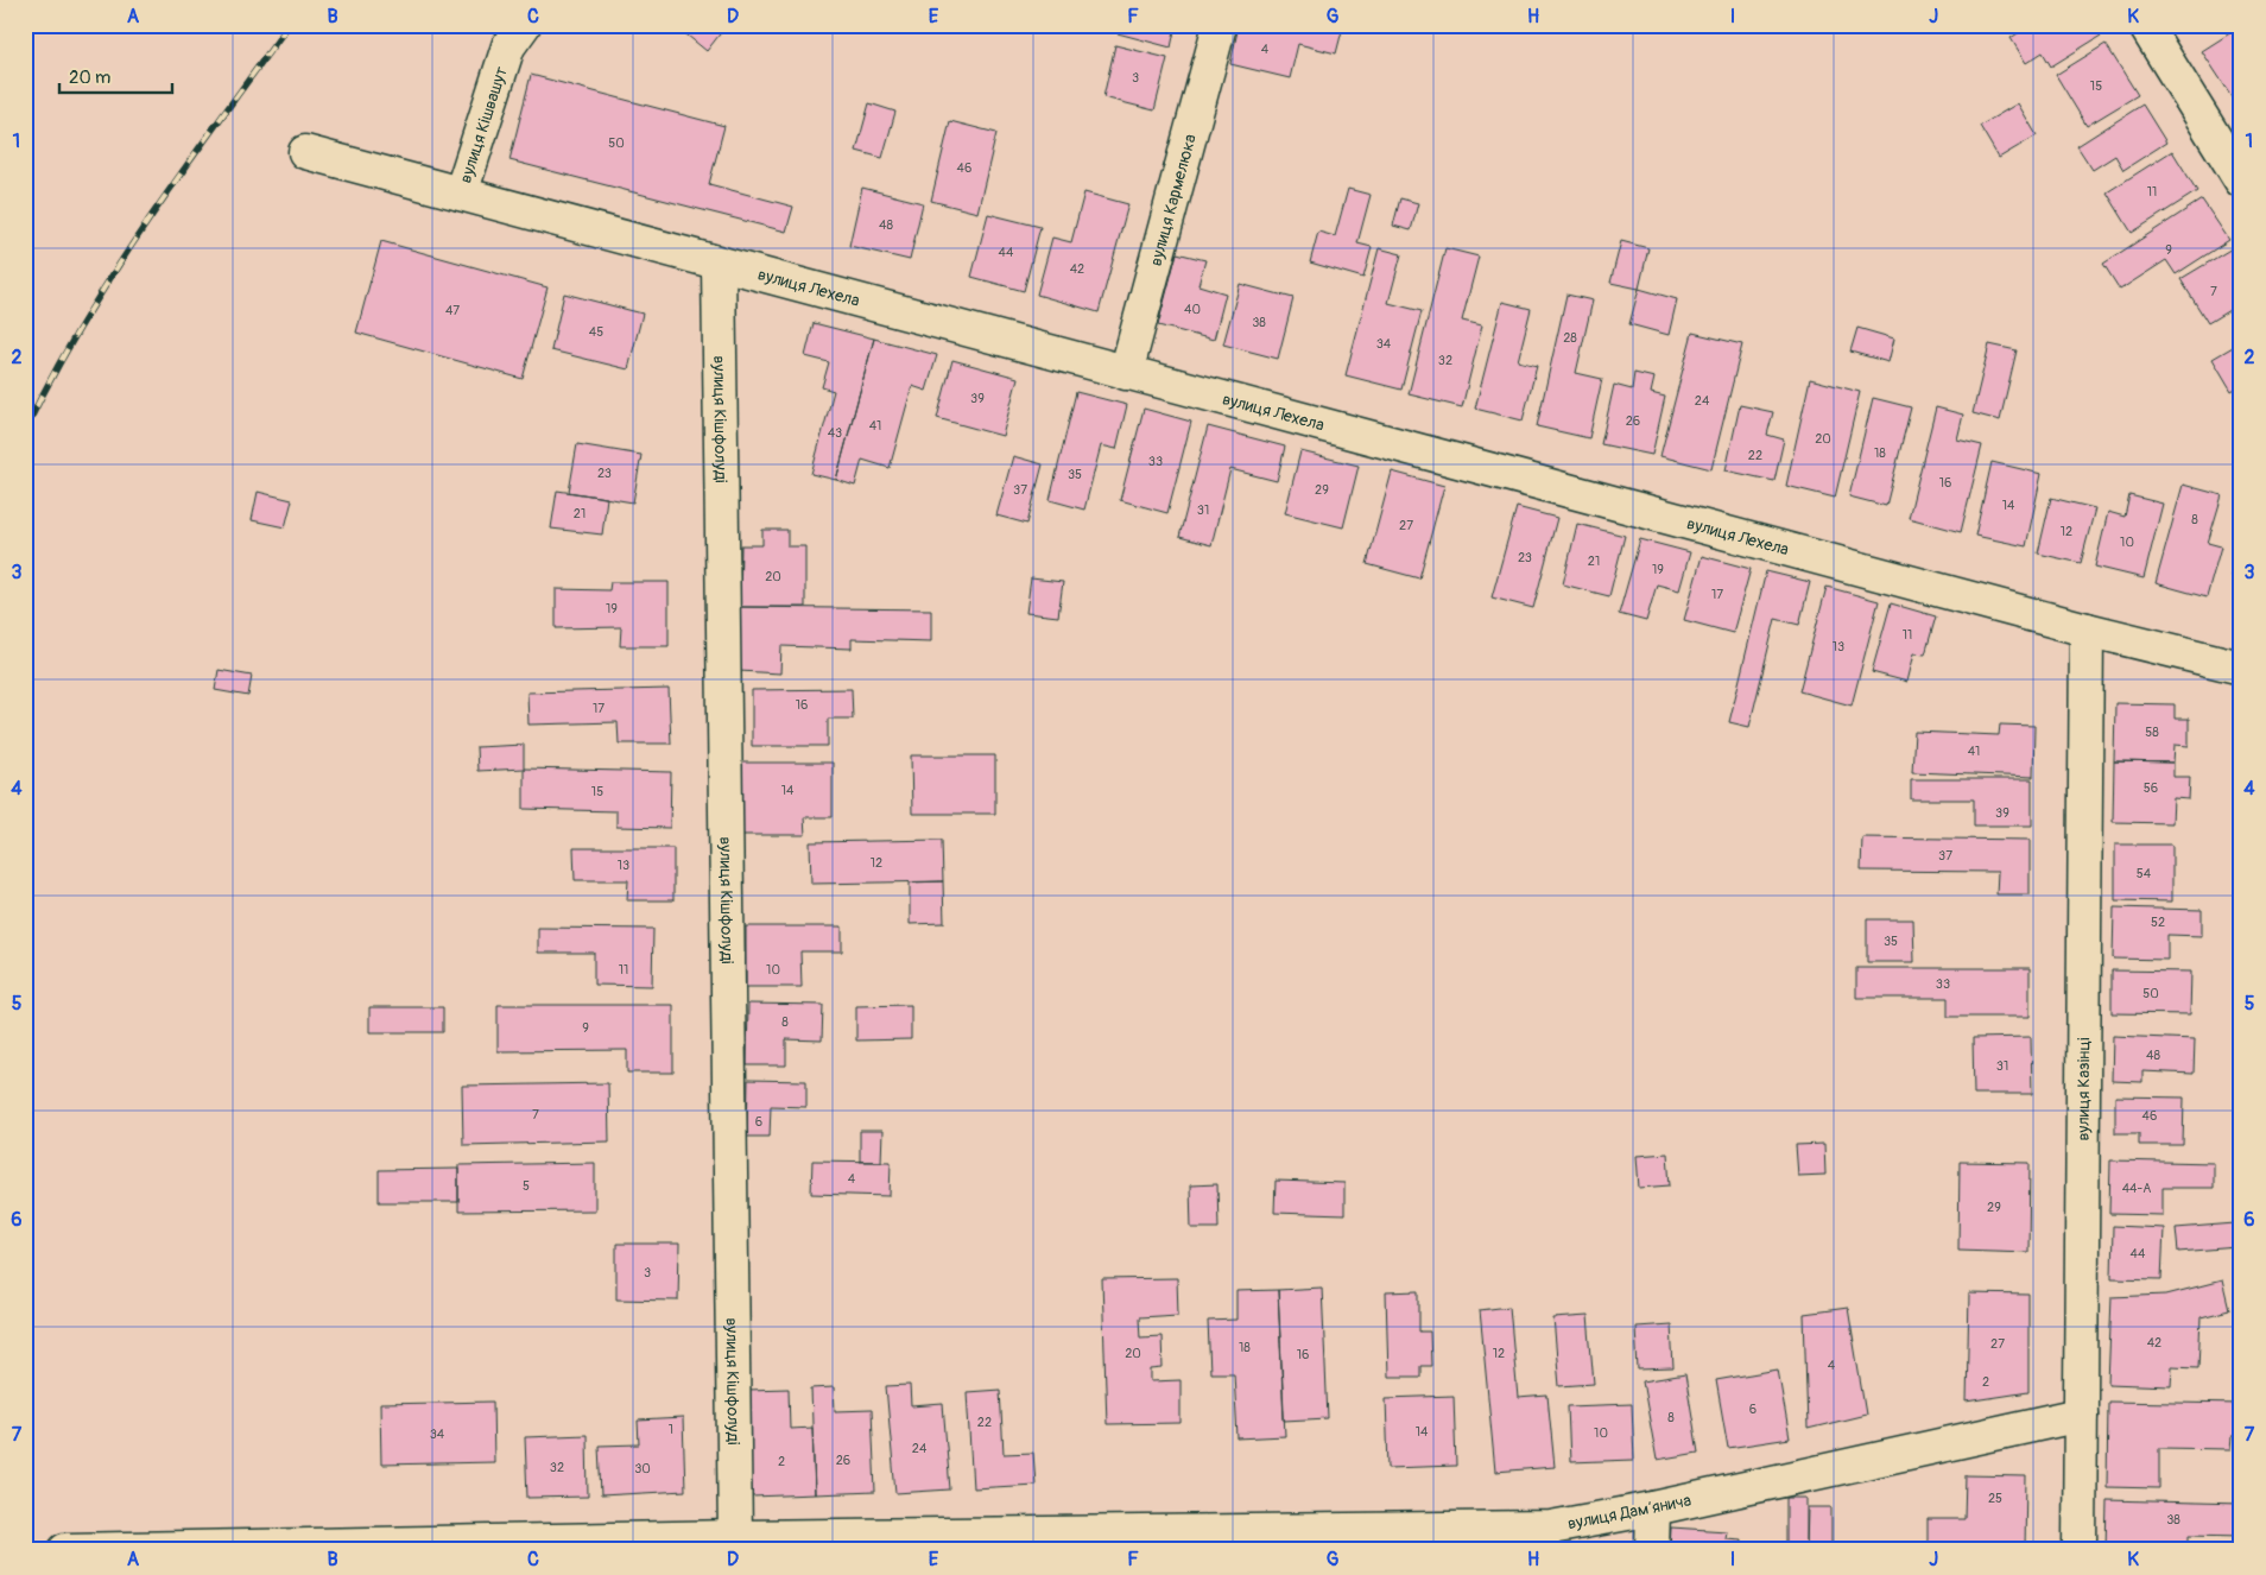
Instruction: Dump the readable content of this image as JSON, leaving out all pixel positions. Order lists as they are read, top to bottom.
{
  "streets": {
    "street": [
      "вулиця Кішвашут",
      "вулиця Кармелюка",
      "вулиця Лехела",
      "вулиця Кішфолуді",
      "вулиця Казінці",
      "вулиця Дамʼянича"
    ]
  },
  "crossings": [
    ["вулиця Кішвашут", "вулиця Лехела"],
    ["вулиця Кармелюка", "вулиця Лехела"],
    ["вулиця Лехела", "вулиця Кішфолуді"],
    ["вулиця Лехела", "вулиця Казінці"],
    ["вулиця Кішфолуді", "вулиця Дамʼянича"],
    ["вулиця Казінці", "вулиця Дамʼянича"]
  ],
  "house_numbers": [
    "4",
    "3",
    "15",
    "50",
    "46",
    "11",
    "48",
    "9",
    "44",
    "42",
    "7",
    "40",
    "47",
    "38",
    "45",
    "28",
    "34",
    "32",
    "39",
    "24",
    "26",
    "41",
    "43",
    "20",
    "18",
    "22",
    "33",
    "23",
    "35",
    "16",
    "37",
    "29",
    "14",
    "31",
    "21",
    "8",
    "27",
    "12",
    "10",
    "23",
    "21",
    "19",
    "20",
    "17",
    "19",
    "11",
    "13",
    "16",
    "17",
    "58",
    "41",
    "56",
    "14",
    "15",
    "39",
    "37",
    "12",
    "13",
    "54",
    "52",
    "35",
    "11",
    "10",
    "33",
    "50",
    "8",
    "9",
    "48",
    "31",
    "7",
    "46",
    "6",
    "4",
    "5",
    "44-А",
    "29",
    "44",
    "3",
    "42",
    "27",
    "18",
    "20",
    "12",
    "16",
    "4",
    "2",
    "6",
    "8",
    "22",
    "1",
    "14",
    "10",
    "34",
    "24",
    "26",
    "2",
    "32",
    "30",
    "25",
    "38"
  ],
  "scale_bar": "20 m",
  "grid": {
    "columns": [
      "A",
      "B",
      "C",
      "D",
      "E",
      "F",
      "G",
      "H",
      "I",
      "J",
      "K"
    ],
    "rows": [
      "1",
      "2",
      "3",
      "4",
      "5",
      "6",
      "7"
    ]
  }
}
